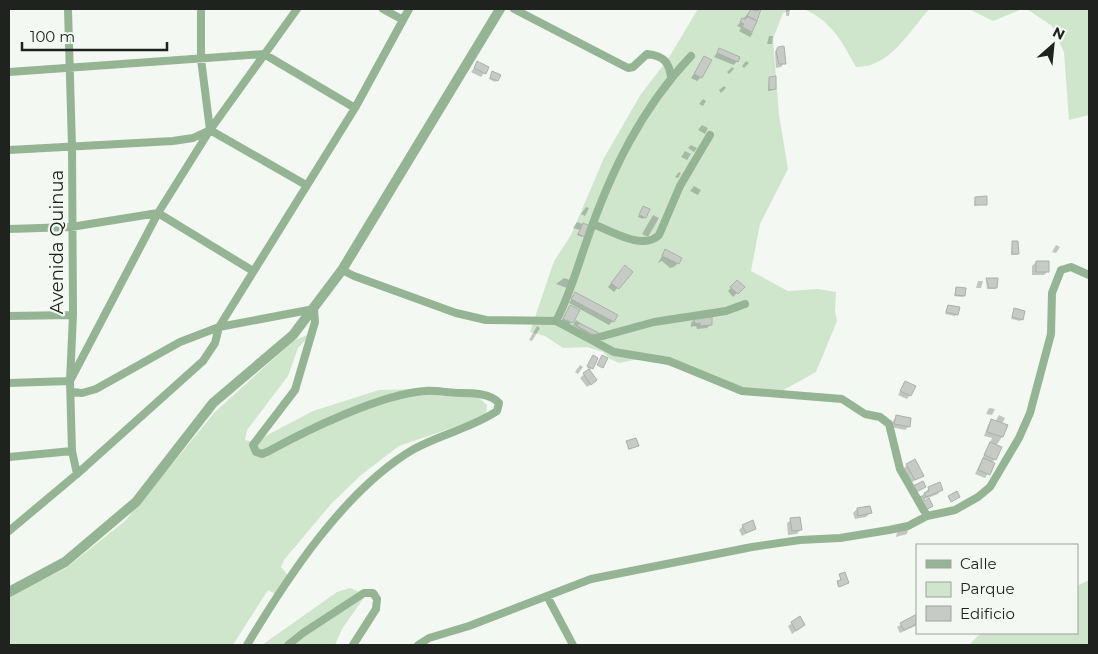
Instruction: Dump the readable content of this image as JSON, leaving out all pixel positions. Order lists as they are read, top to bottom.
{
  "streets": {
    "street": ["Avenida Quinua"]
  },
  "legend": ["Calle", "Parque", "Edificio"],
  "scale_bar": "100 m",
  "north": "top right"
}
